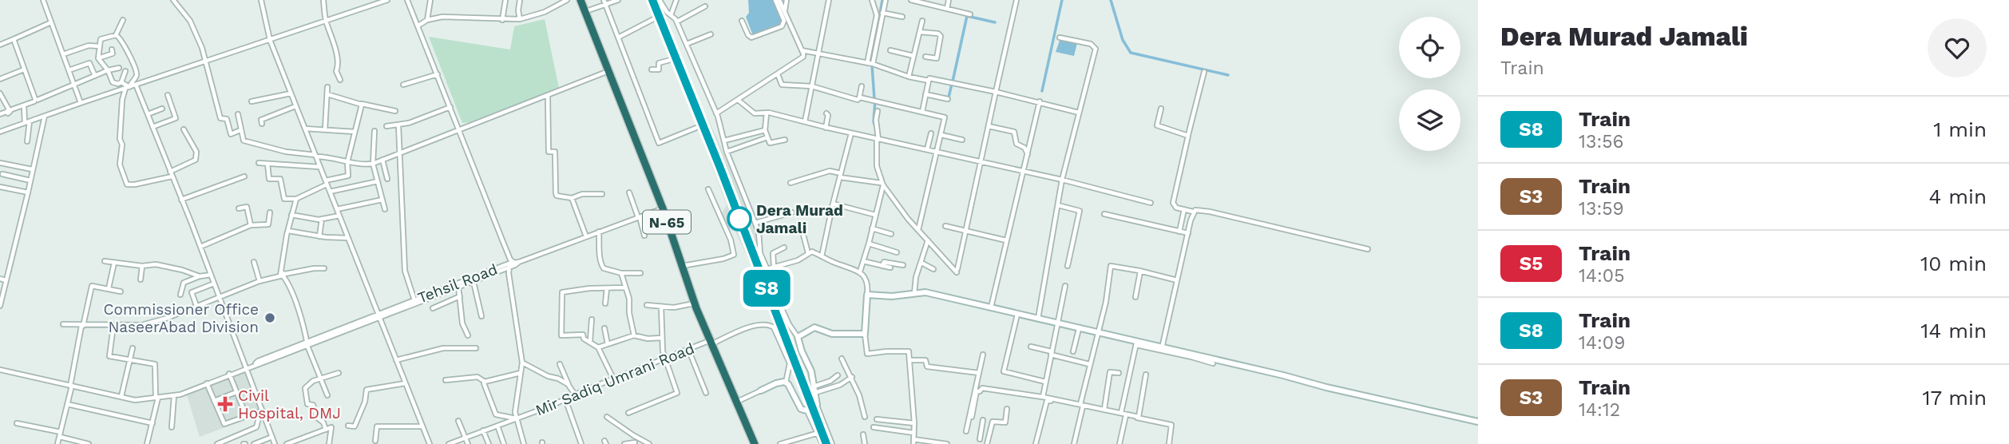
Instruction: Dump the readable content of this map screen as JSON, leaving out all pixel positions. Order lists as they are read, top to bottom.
{
  "streets": {
    "highway": ["N-65"],
    "street": ["Tehsil Road", "Mir Sadiq Umrani Road"]
  },
  "crossings": [
    ["N-65", "Mir Sadiq Umrani Road"]
  ],
  "places": {
    "other": ["Dera Murad Jamali", "Commissioner Office NaseerAbad Division"],
    "health": ["Civil Hospital, DMJ"]
  },
  "page": {
    "on_map": "S8",
    "heading": ["Dera Murad Jamali", "Train"],
    "list": [
      {
        "mark": "S8",
        "name": "Train",
        "note": "13:56",
        "value": "1 min"
      },
      {
        "mark": "S3",
        "name": "Train",
        "note": "13:59",
        "value": "4 min"
      },
      {
        "mark": "S5",
        "name": "Train",
        "note": "14:05",
        "value": "10 min"
      },
      {
        "mark": "S8",
        "name": "Train",
        "note": "14:09",
        "value": "14 min"
      },
      {
        "mark": "S3",
        "name": "Train",
        "note": "14:12",
        "value": "17 min"
      }
    ]
  }
}
